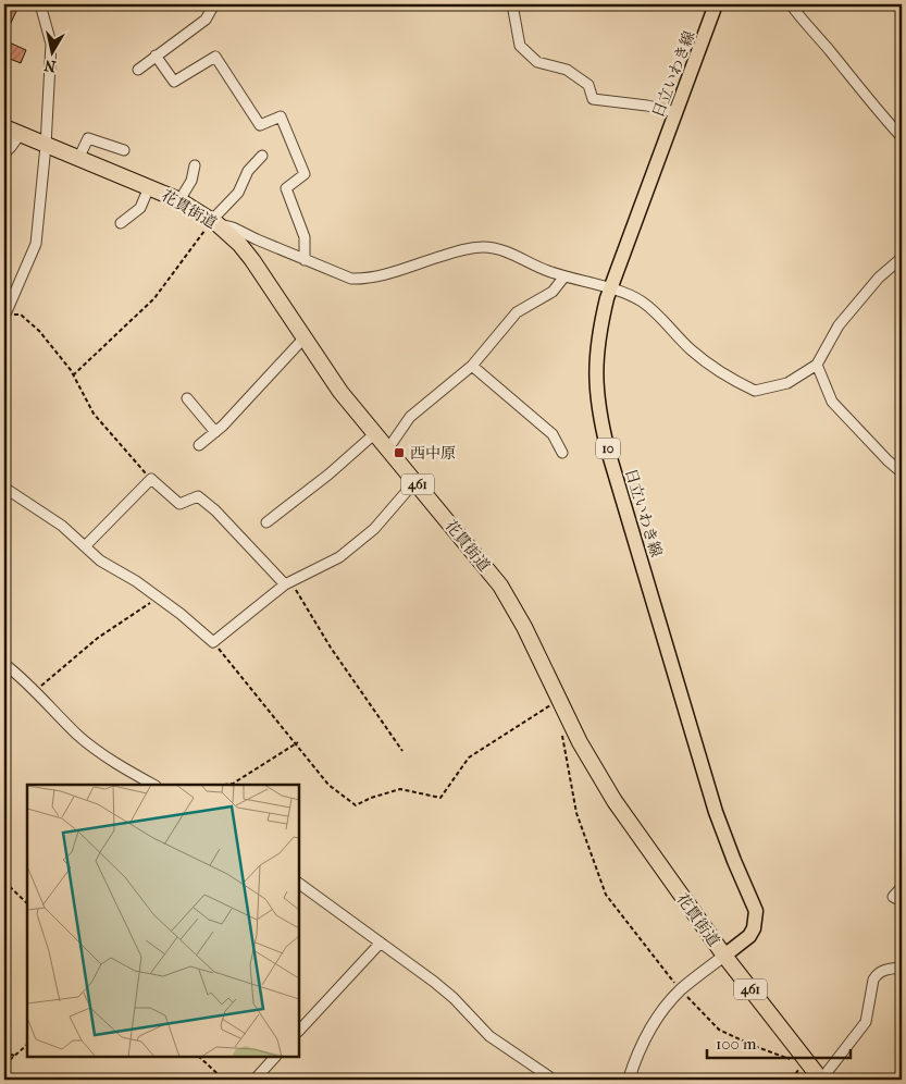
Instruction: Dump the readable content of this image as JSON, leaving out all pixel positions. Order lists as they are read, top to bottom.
{
  "streets": {
    "highway": ["花貫街道", "461"],
    "main road": ["日立いわき線", "10"]
  },
  "crossings": [
    ["日立いわき線", "花貫街道"]
  ],
  "places": {
    "transit": ["西中原"]
  },
  "scale_bar": "100 m",
  "north": "bottom"
}
